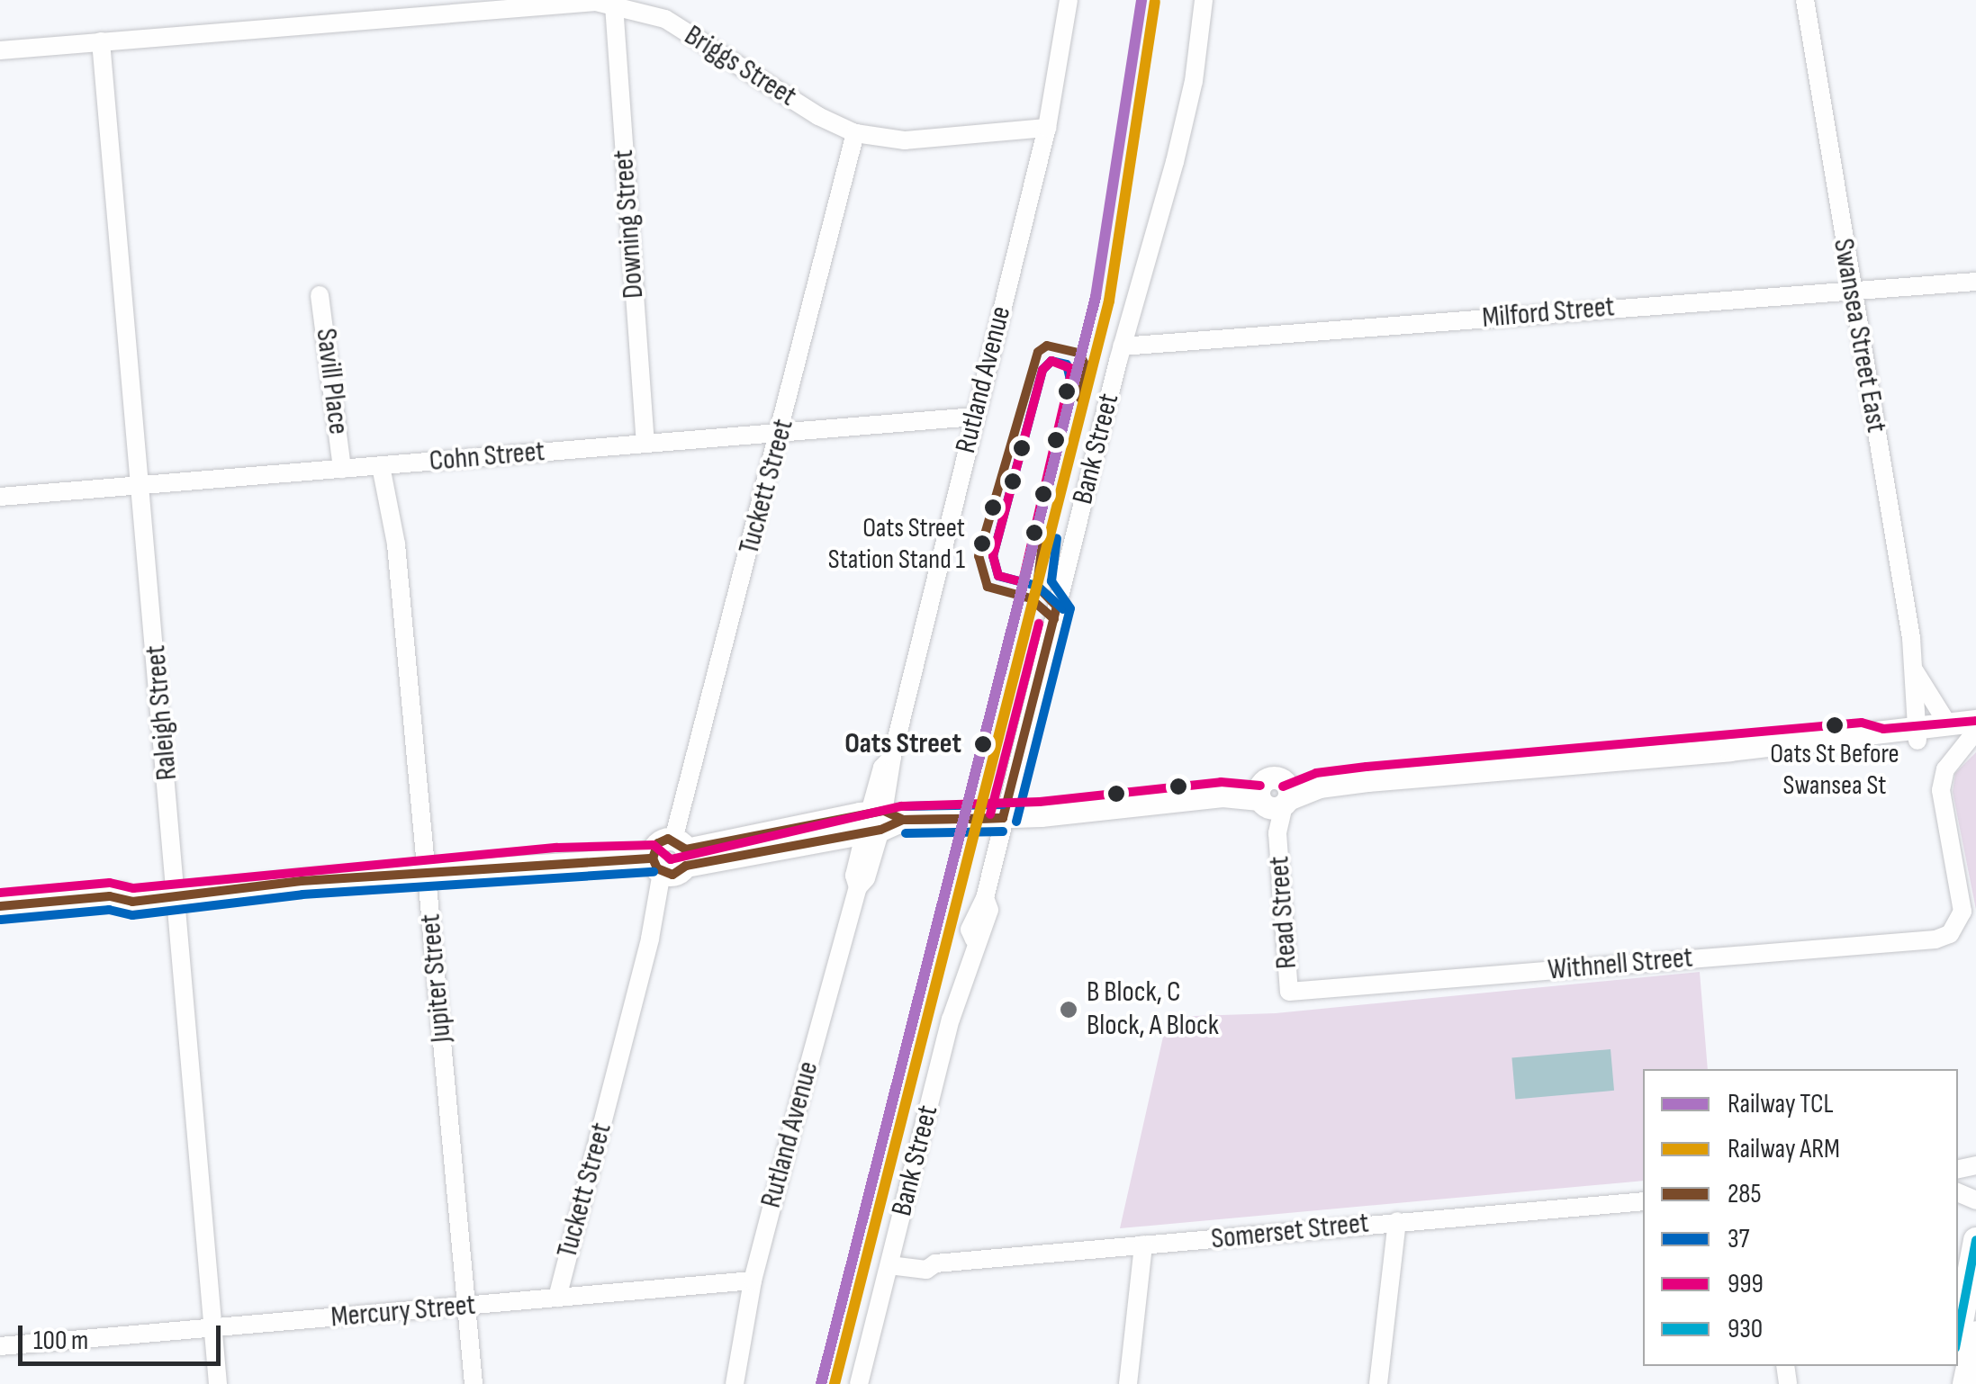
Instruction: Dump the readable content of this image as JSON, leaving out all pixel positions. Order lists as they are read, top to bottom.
{
  "streets": {
    "street": [
      "Briggs Street",
      "Downing Street",
      "Milford Street",
      "Swansea Street East",
      "Rutland Avenue",
      "Savill Place",
      "Bank Street",
      "Cohn Street",
      "Tuckett Street",
      "Raleigh Street",
      "Read Street",
      "Withnell Street",
      "Jupiter Street",
      "Somerset Street",
      "Mercury Street"
    ]
  },
  "crossings": [
    ["Briggs Street", "Downing Street"],
    ["Briggs Street", "Rutland Avenue"],
    ["Briggs Street", "Tuckett Street"],
    ["Briggs Street", "Raleigh Street"],
    ["Downing Street", "Cohn Street"],
    ["Milford Street", "Swansea Street East"],
    ["Milford Street", "Bank Street"],
    ["Rutland Avenue", "Cohn Street"],
    ["Rutland Avenue", "Mercury Street"],
    ["Savill Place", "Cohn Street"],
    ["Bank Street", "Somerset Street"],
    ["Cohn Street", "Tuckett Street"],
    ["Cohn Street", "Raleigh Street"],
    ["Cohn Street", "Jupiter Street"],
    ["Tuckett Street", "Mercury Street"],
    ["Raleigh Street", "Mercury Street"],
    ["Read Street", "Withnell Street"],
    ["Jupiter Street", "Mercury Street"]
  ],
  "places": [
    "Oats Street Station Stand 1",
    "Oats St Before Swansea St",
    "Oats Street",
    "B Block, C Block, A Block"
  ],
  "lines": [
    "rail line TCL",
    "rail line ARM",
    "transit line 285",
    "transit line 37",
    "transit line 999",
    "transit line 930"
  ],
  "legend": [
    "Railway TCL",
    "Railway ARM",
    "285",
    "37",
    "999",
    "930"
  ],
  "scale_bar": "100 m"
}
